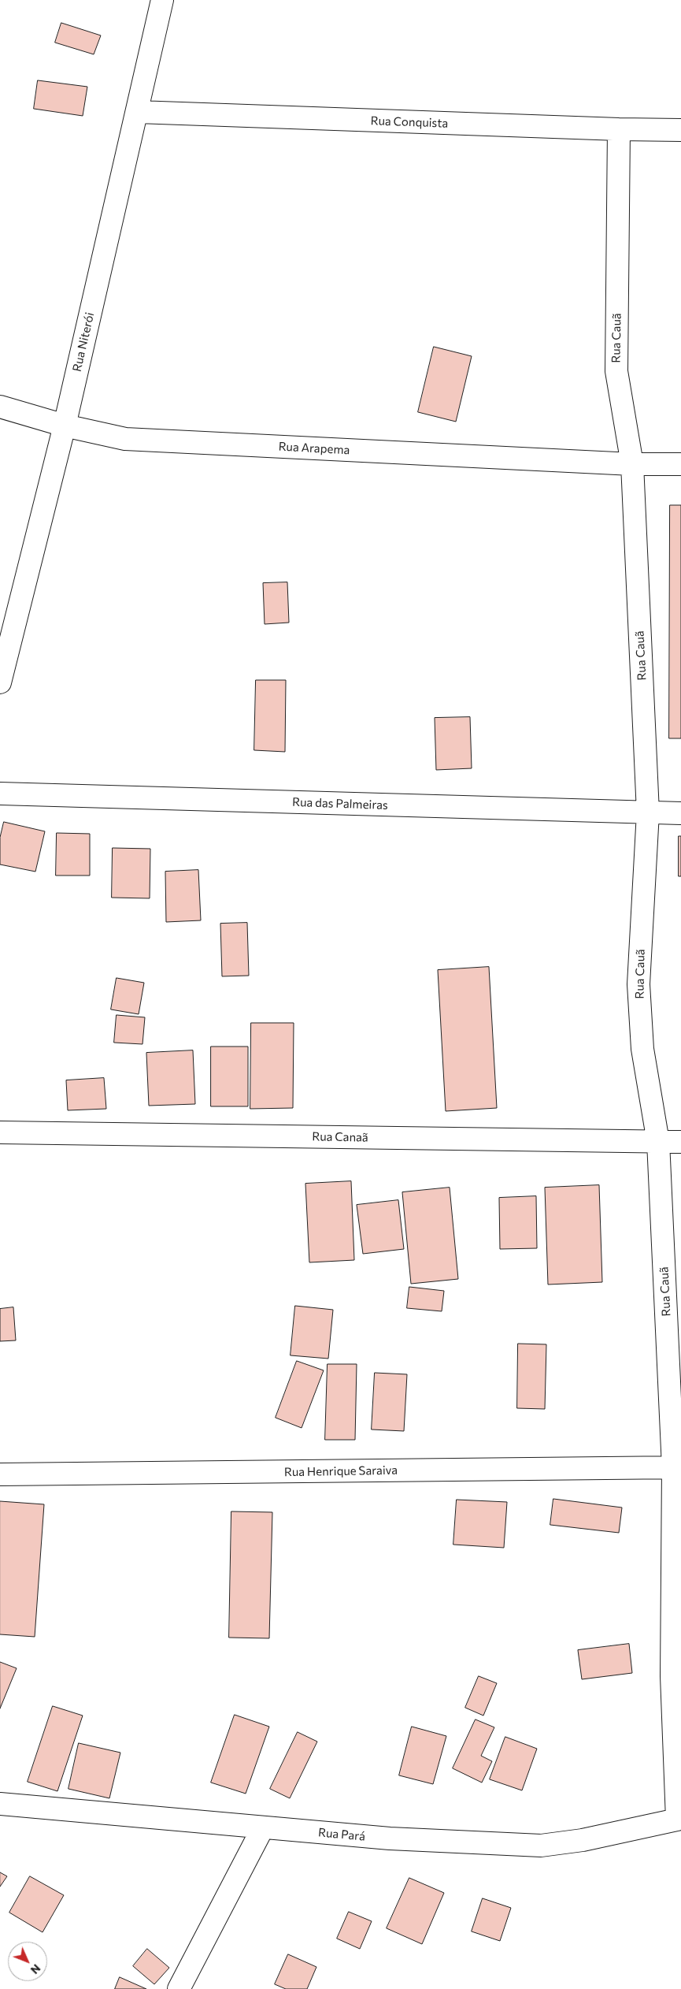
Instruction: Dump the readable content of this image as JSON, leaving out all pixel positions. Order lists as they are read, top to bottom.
{
  "streets": {
    "street": [
      "Rua Conquista",
      "Rua Cauã",
      "Rua Niterói",
      "Rua Arapema",
      "Rua das Palmeiras",
      "Rua Canaã",
      "Rua Henrique Saraiva",
      "Rua Pará"
    ]
  },
  "crossings": [
    ["Rua Conquista", "Rua Cauã"],
    ["Rua Conquista", "Rua Niterói"],
    ["Rua Cauã", "Rua Arapema"],
    ["Rua Cauã", "Rua das Palmeiras"],
    ["Rua Cauã", "Rua Canaã"],
    ["Rua Cauã", "Rua Henrique Saraiva"],
    ["Rua Cauã", "Rua Pará"],
    ["Rua Niterói", "Rua Arapema"]
  ],
  "north": "bottom right"
}
